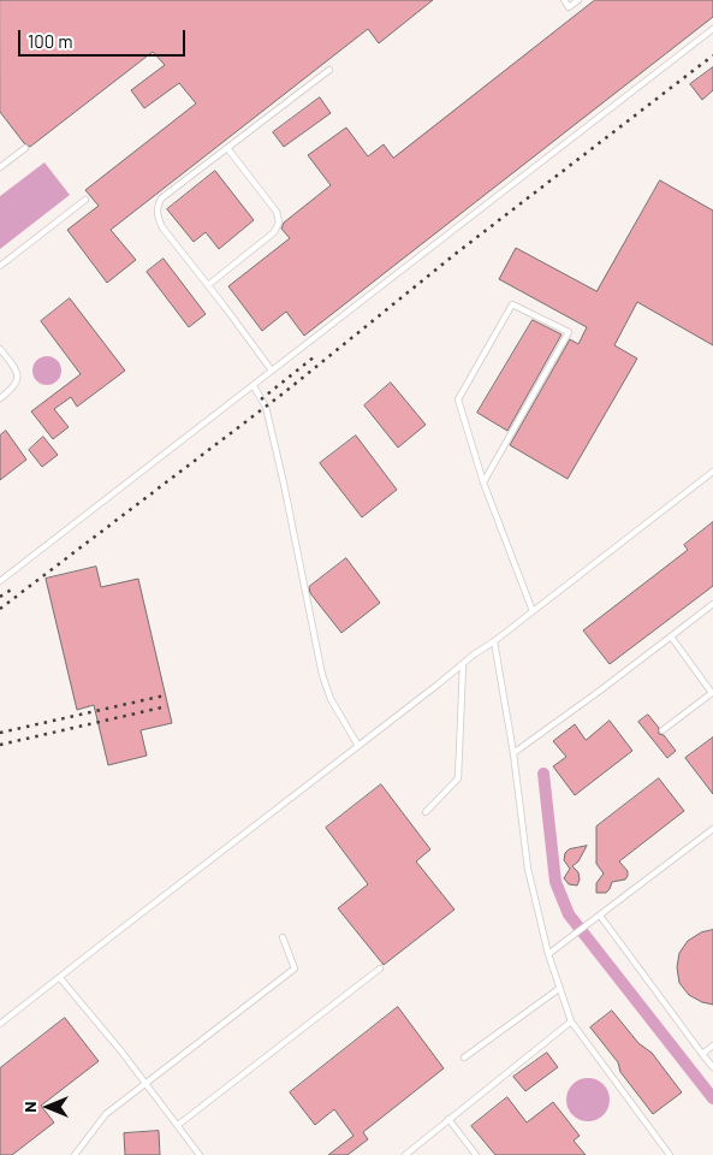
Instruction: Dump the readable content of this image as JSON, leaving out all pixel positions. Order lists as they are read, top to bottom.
{
  "scale_bar": "100 m",
  "north": "left"
}
